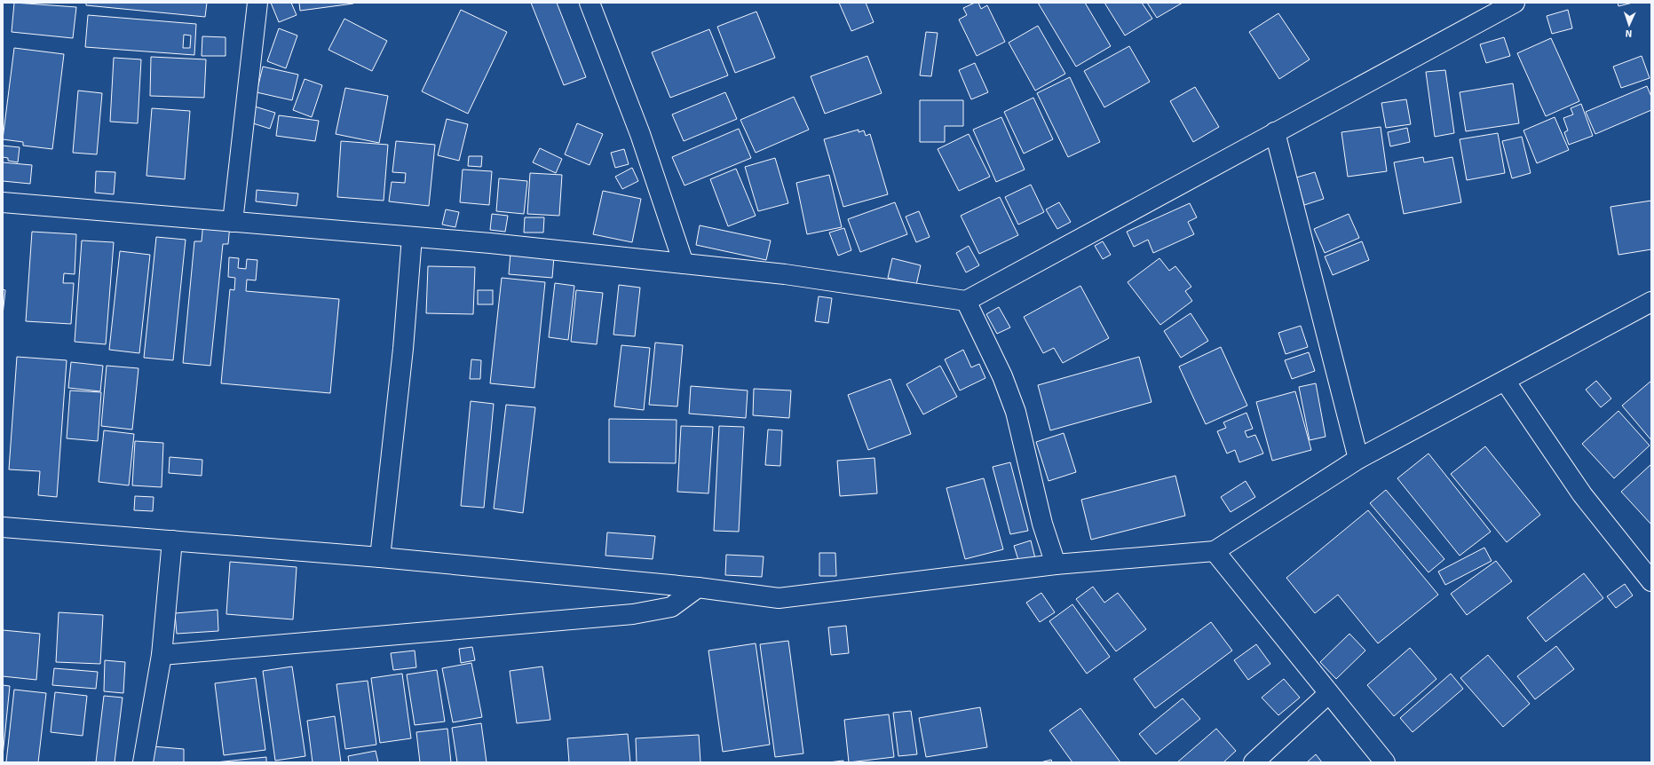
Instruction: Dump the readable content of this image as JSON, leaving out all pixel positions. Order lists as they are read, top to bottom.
{
  "north": "bottom"
}
